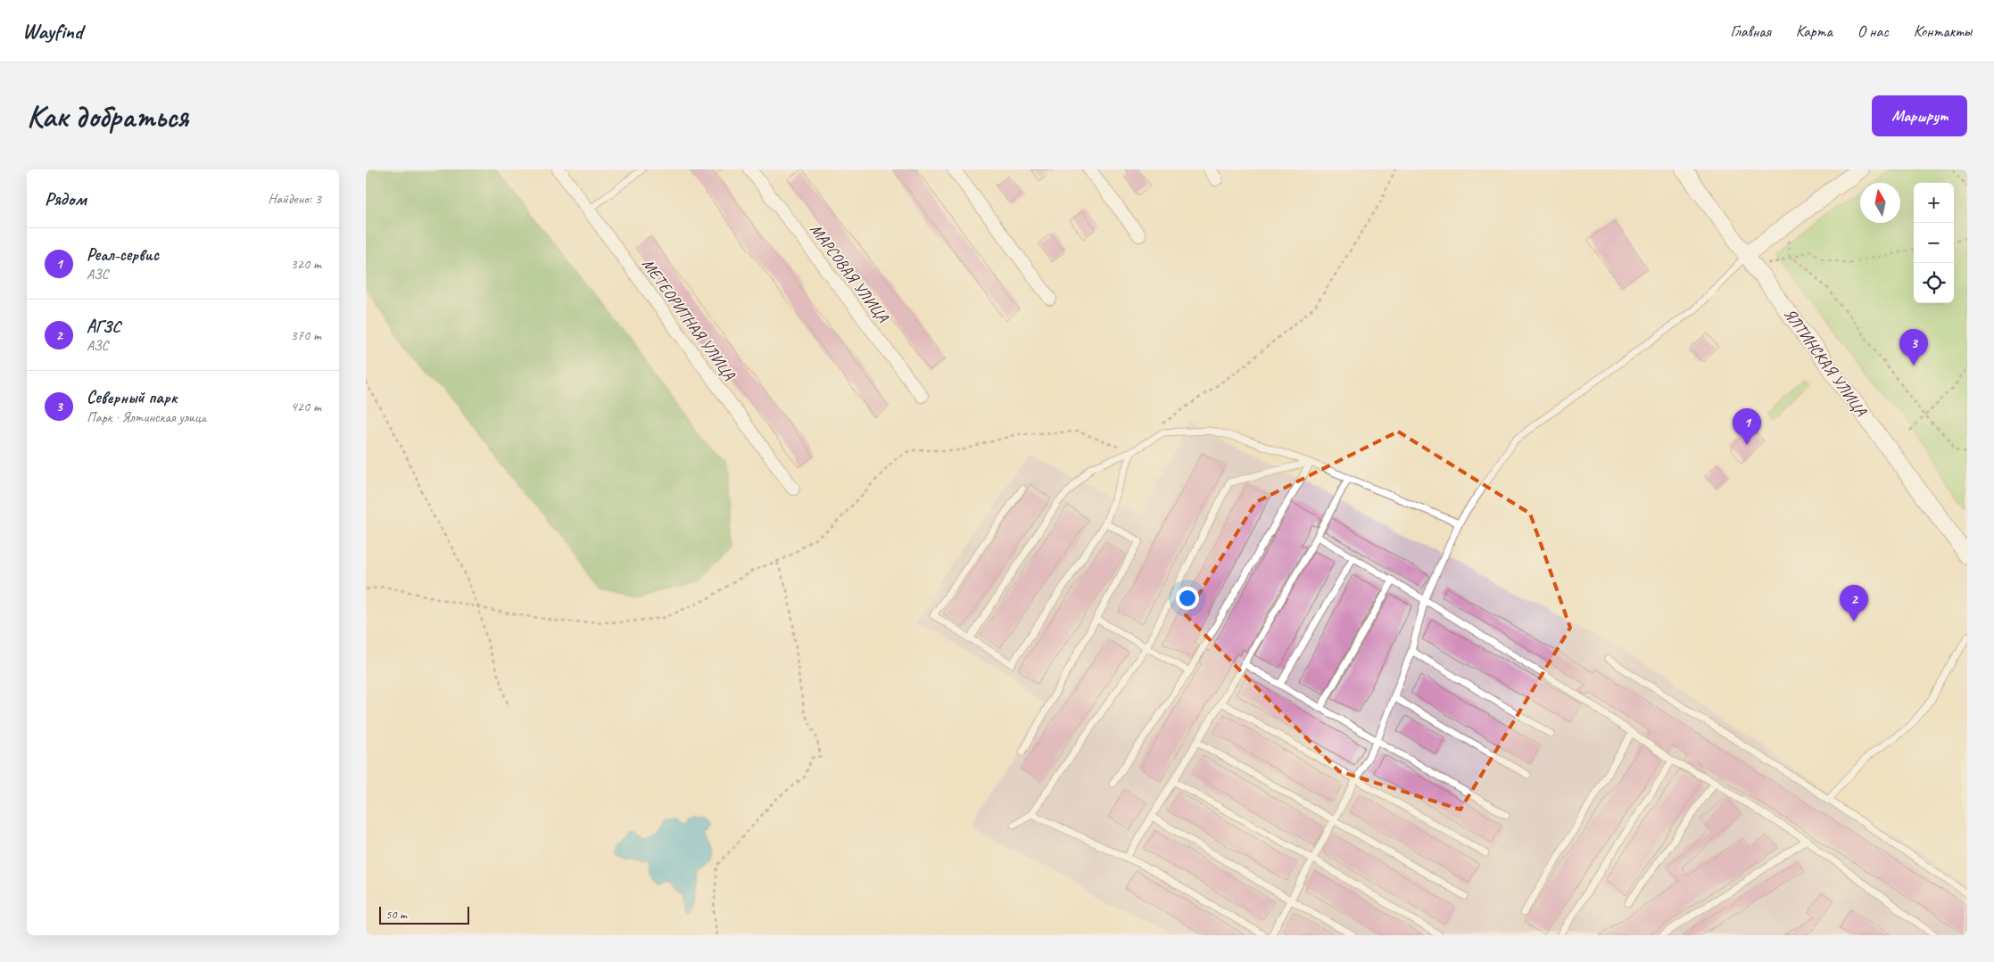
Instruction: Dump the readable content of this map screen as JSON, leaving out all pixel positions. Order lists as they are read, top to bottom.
{
  "streets": {
    "street": ["МАРСОВАЯ УЛИЦА", "МЕТЕОРИТНАЯ УЛИЦА", "ЯЛТИНСКАЯ УЛИЦА"]
  },
  "scale_bar": "50 m",
  "north": "top",
  "page": {
    "header": "Wayfind",
    "nav": [
      "Главная",
      "Карта",
      "О нас",
      "Контакты"
    ],
    "buttons": "Маршрут",
    "title": "Как добраться",
    "heading": ["Рядом", "Найдено: 3"],
    "map_buttons": ["+", "−"],
    "list": [
      {
        "mark": "1",
        "name": "Реал-сервис",
        "note": "АЗС",
        "value": "320 m"
      },
      {
        "mark": "2",
        "name": "АГЗС",
        "note": "АЗС",
        "value": "370 m"
      },
      {
        "mark": "3",
        "name": "Северный парк",
        "note": "Парк · Ялтинская улица",
        "value": "420 m"
      }
    ],
    "pins": ["3", "1", "2"],
    "scale": "50 m"
  }
}
